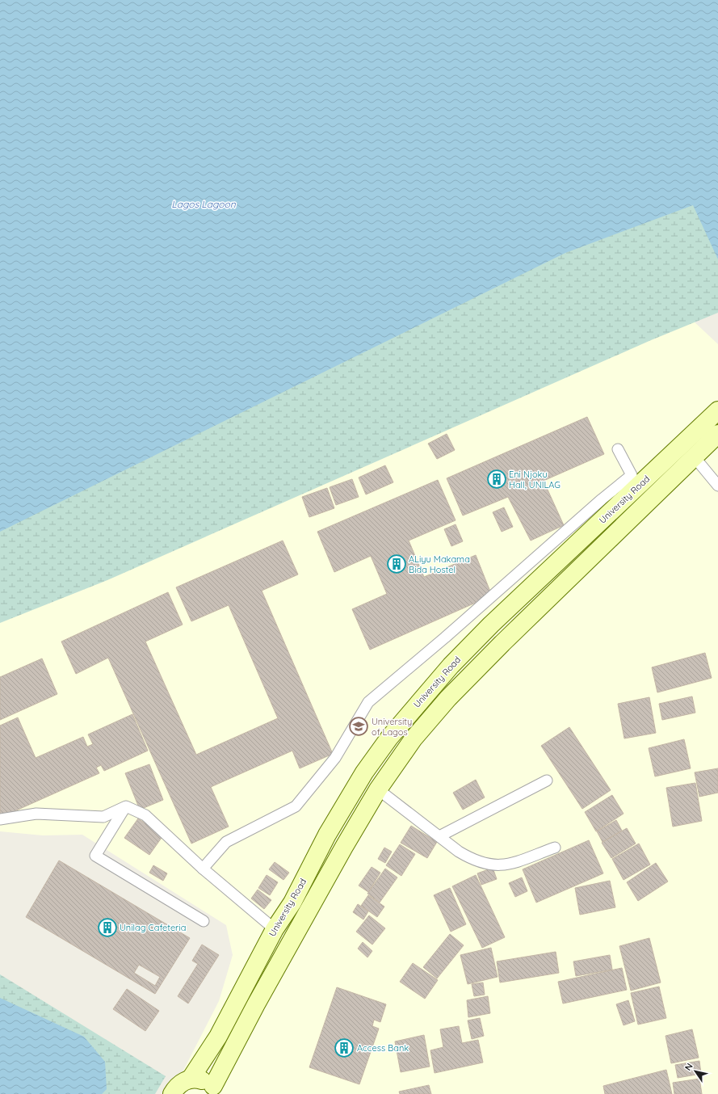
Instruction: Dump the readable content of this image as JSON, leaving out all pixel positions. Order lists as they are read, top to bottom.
{
  "streets": {
    "main road": ["University Road"]
  },
  "water": ["Lagos Lagoon"],
  "places": {
    "building": [
      "Eni Njoku Hall, UNILAG",
      "ALiyu Makama Bida Hostel",
      "Unilag Cafeteria",
      "Access Bank"
    ],
    "school or university": ["University of Lagos"]
  },
  "north": "top left"
}
